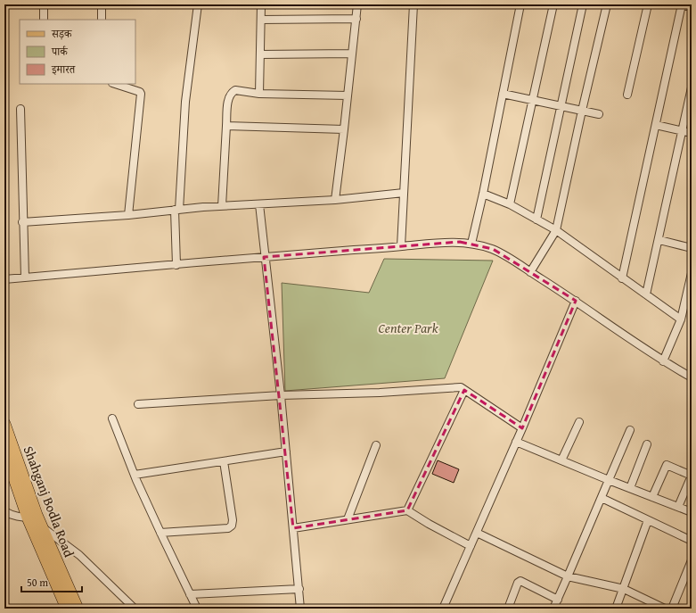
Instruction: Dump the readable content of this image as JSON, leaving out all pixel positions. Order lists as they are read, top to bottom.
{
  "streets": {
    "main road": ["Shahganj Bodla Road"]
  },
  "parks": ["Center Park"],
  "legend": ["सड़क", "पार्क", "इमारत"],
  "scale_bar": "50 m"
}
